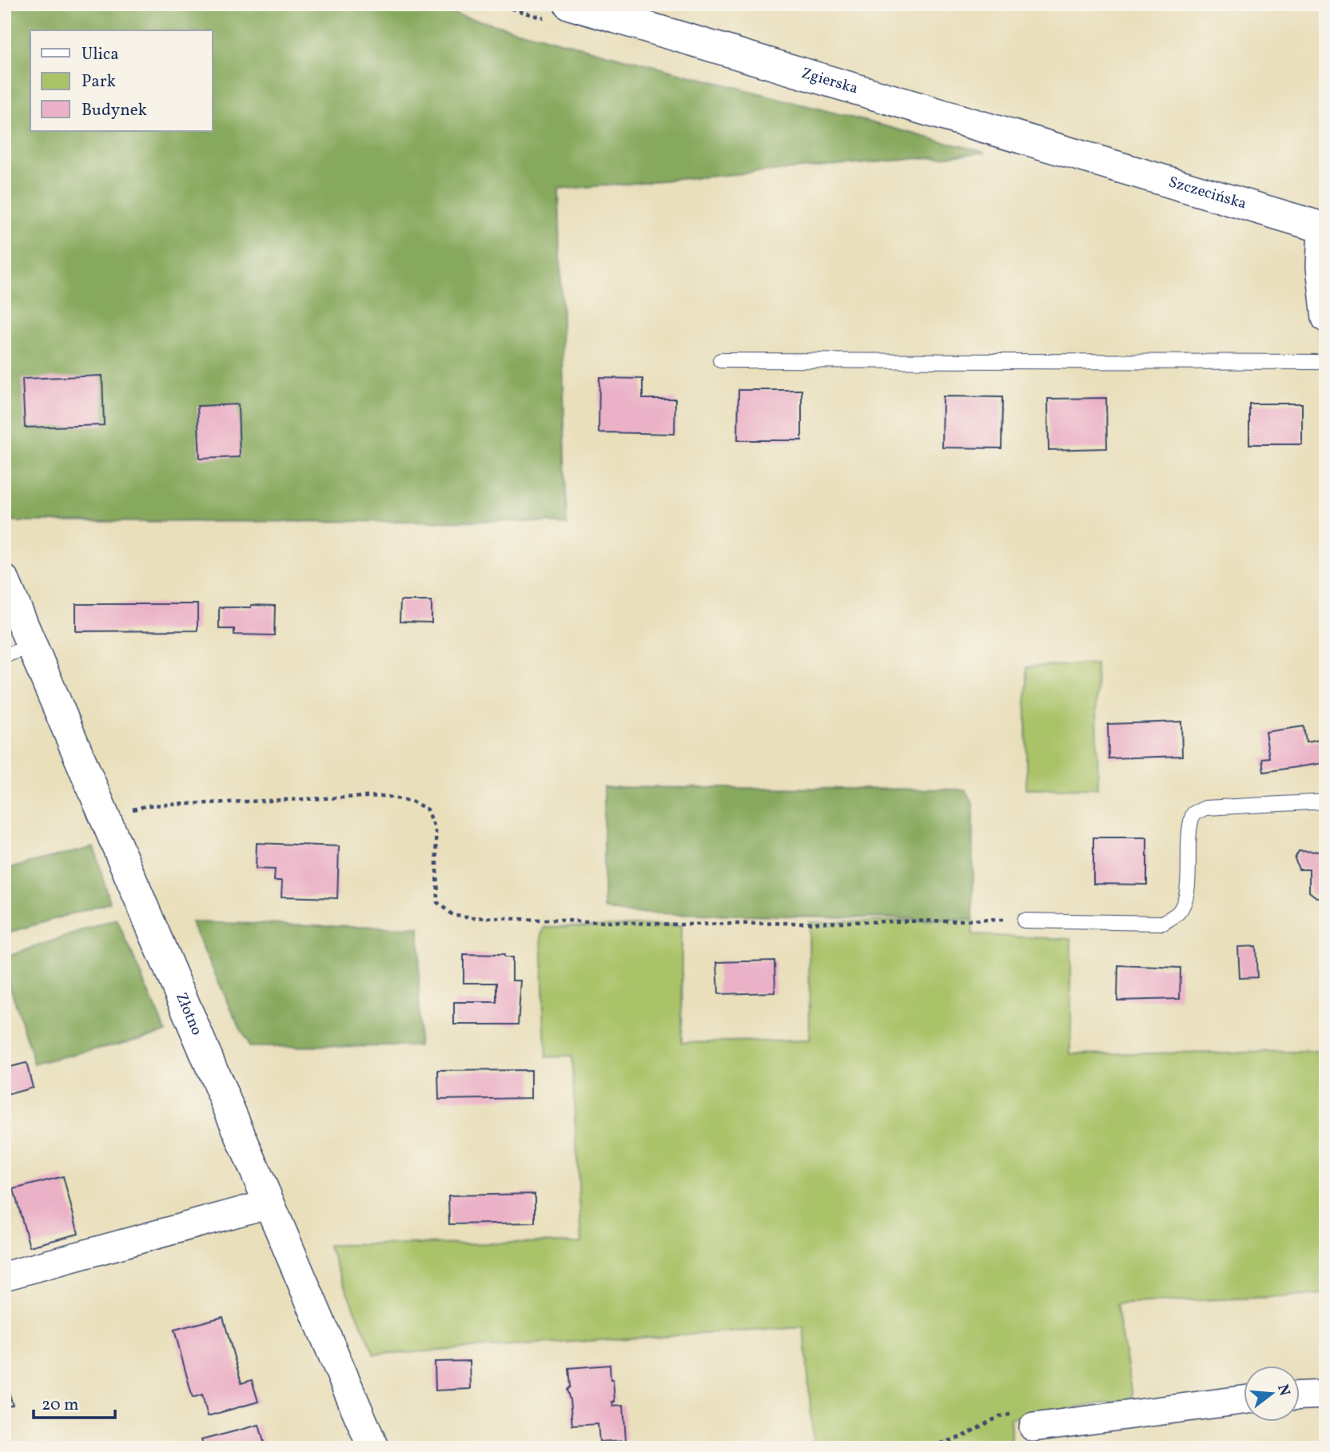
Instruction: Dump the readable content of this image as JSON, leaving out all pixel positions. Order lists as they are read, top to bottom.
{
  "streets": {
    "street": ["Zgierska", "Szczecińska", "Złotno"]
  },
  "crossings": [
    ["Zgierska", "Szczecińska"]
  ],
  "legend": ["Ulica", "Park", "Budynek"],
  "scale_bar": "20 m",
  "north": "right"
}
